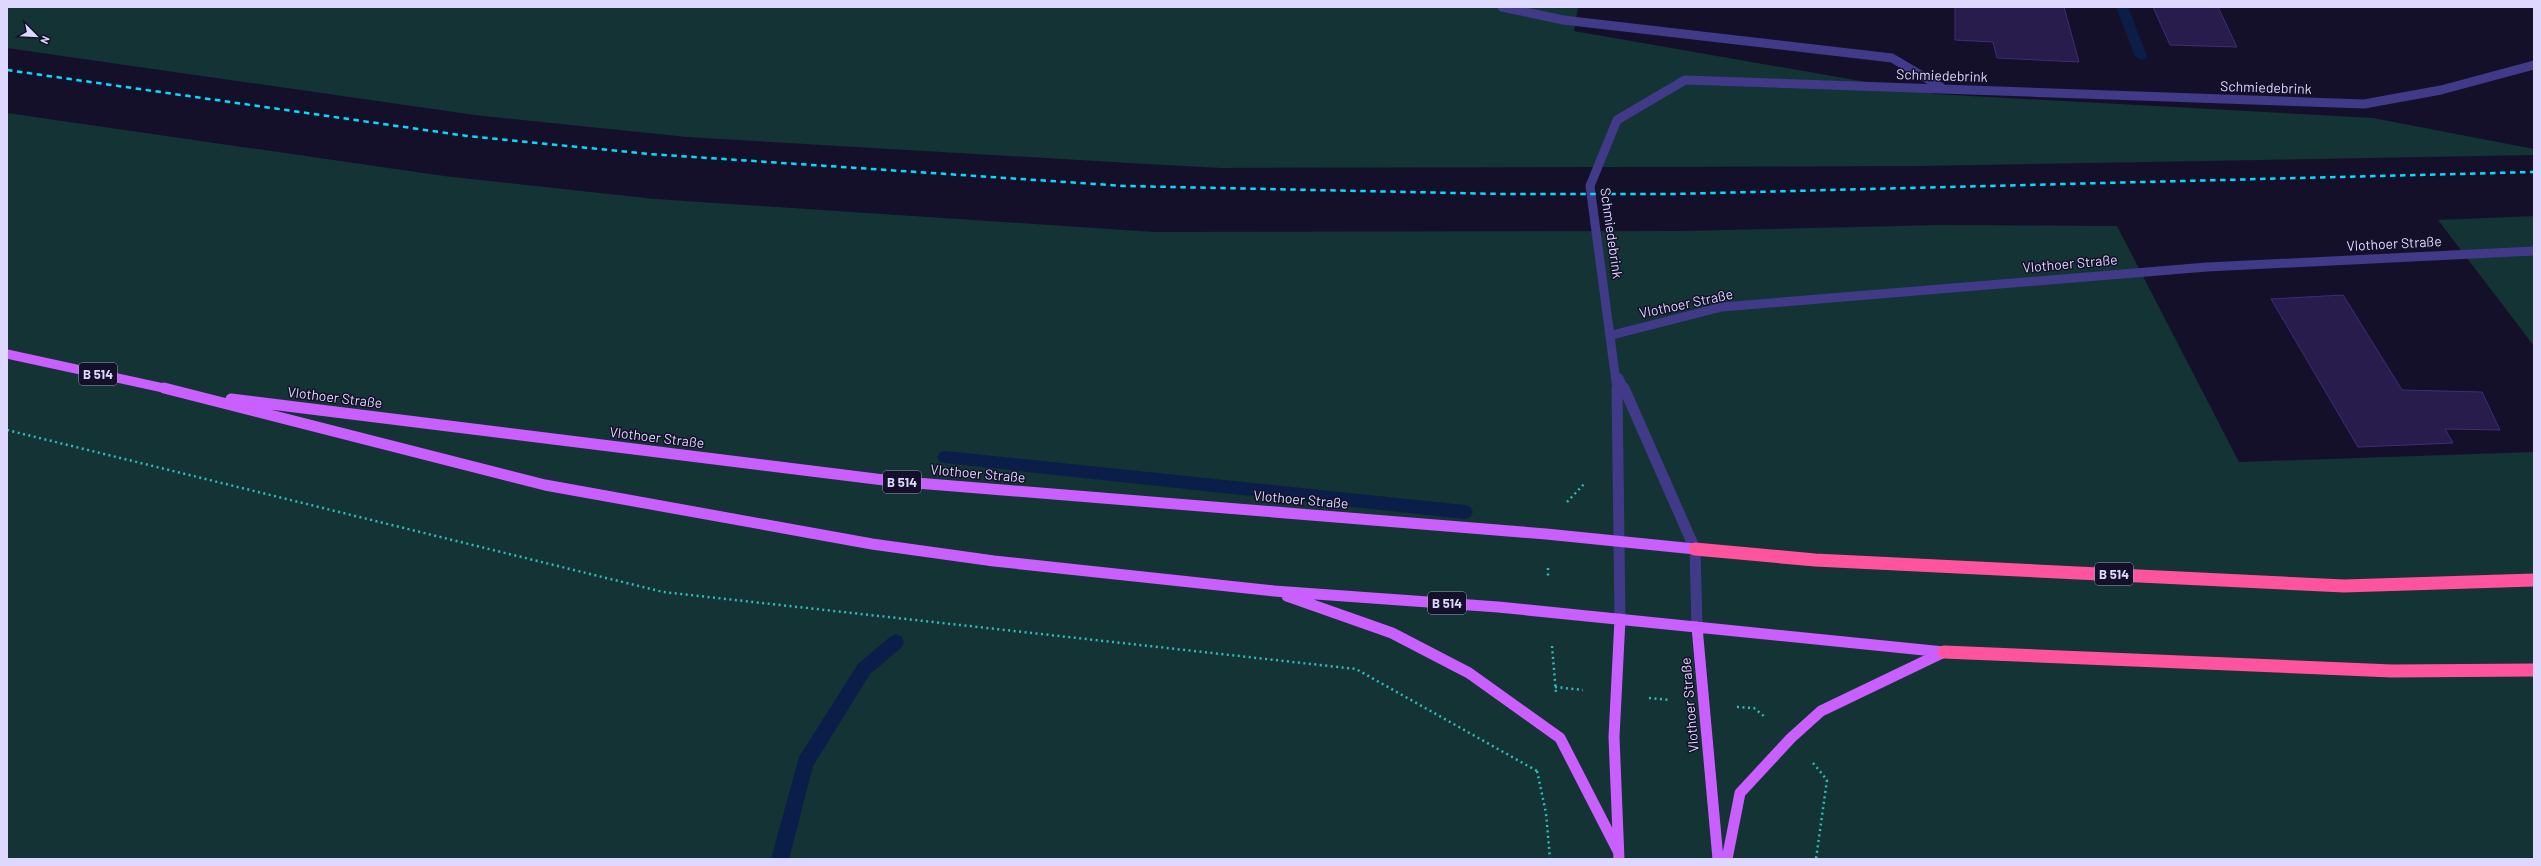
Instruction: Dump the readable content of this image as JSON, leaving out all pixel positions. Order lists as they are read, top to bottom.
{
  "streets": {
    "highway": ["B 514"],
    "main road": ["Vlothoer Straße"],
    "street": ["Schmiedebrink"]
  },
  "crossings": [
    ["Schmiedebrink", "Vlothoer Straße"],
    ["Schmiedebrink", "B 514"],
    ["Vlothoer Straße", "B 514"]
  ],
  "north": "bottom right"
}
